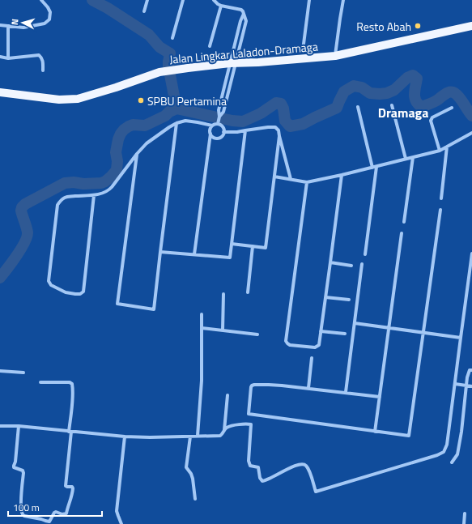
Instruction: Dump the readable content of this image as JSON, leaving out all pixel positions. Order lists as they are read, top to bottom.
{
  "streets": {
    "main road": ["Jalan Lingkar Laladon-Dramaga"]
  },
  "districts": ["Dramaga"],
  "places": ["Resto Abah", "SPBU Pertamina"],
  "scale_bar": "100 m",
  "north": "left"
}
